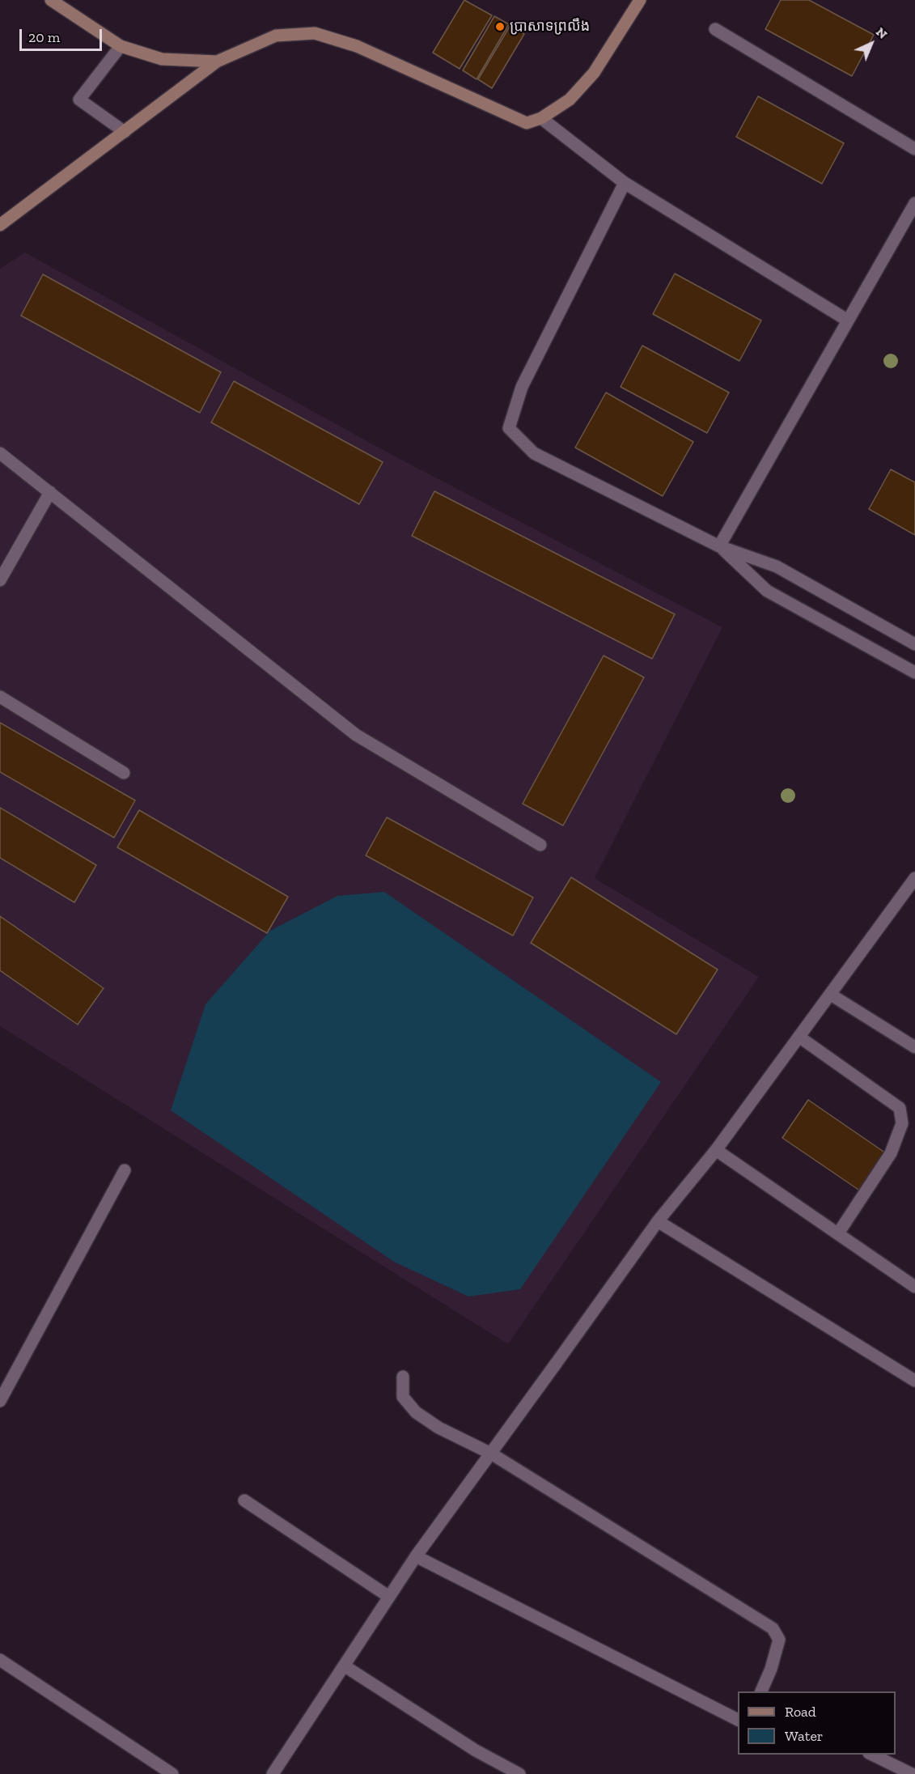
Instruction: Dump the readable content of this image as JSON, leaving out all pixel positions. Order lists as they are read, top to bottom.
{
  "places": ["ប្រាសាទព្រលឹង"],
  "legend": ["Road", "Water"],
  "scale_bar": "20 m",
  "north": "top right"
}
